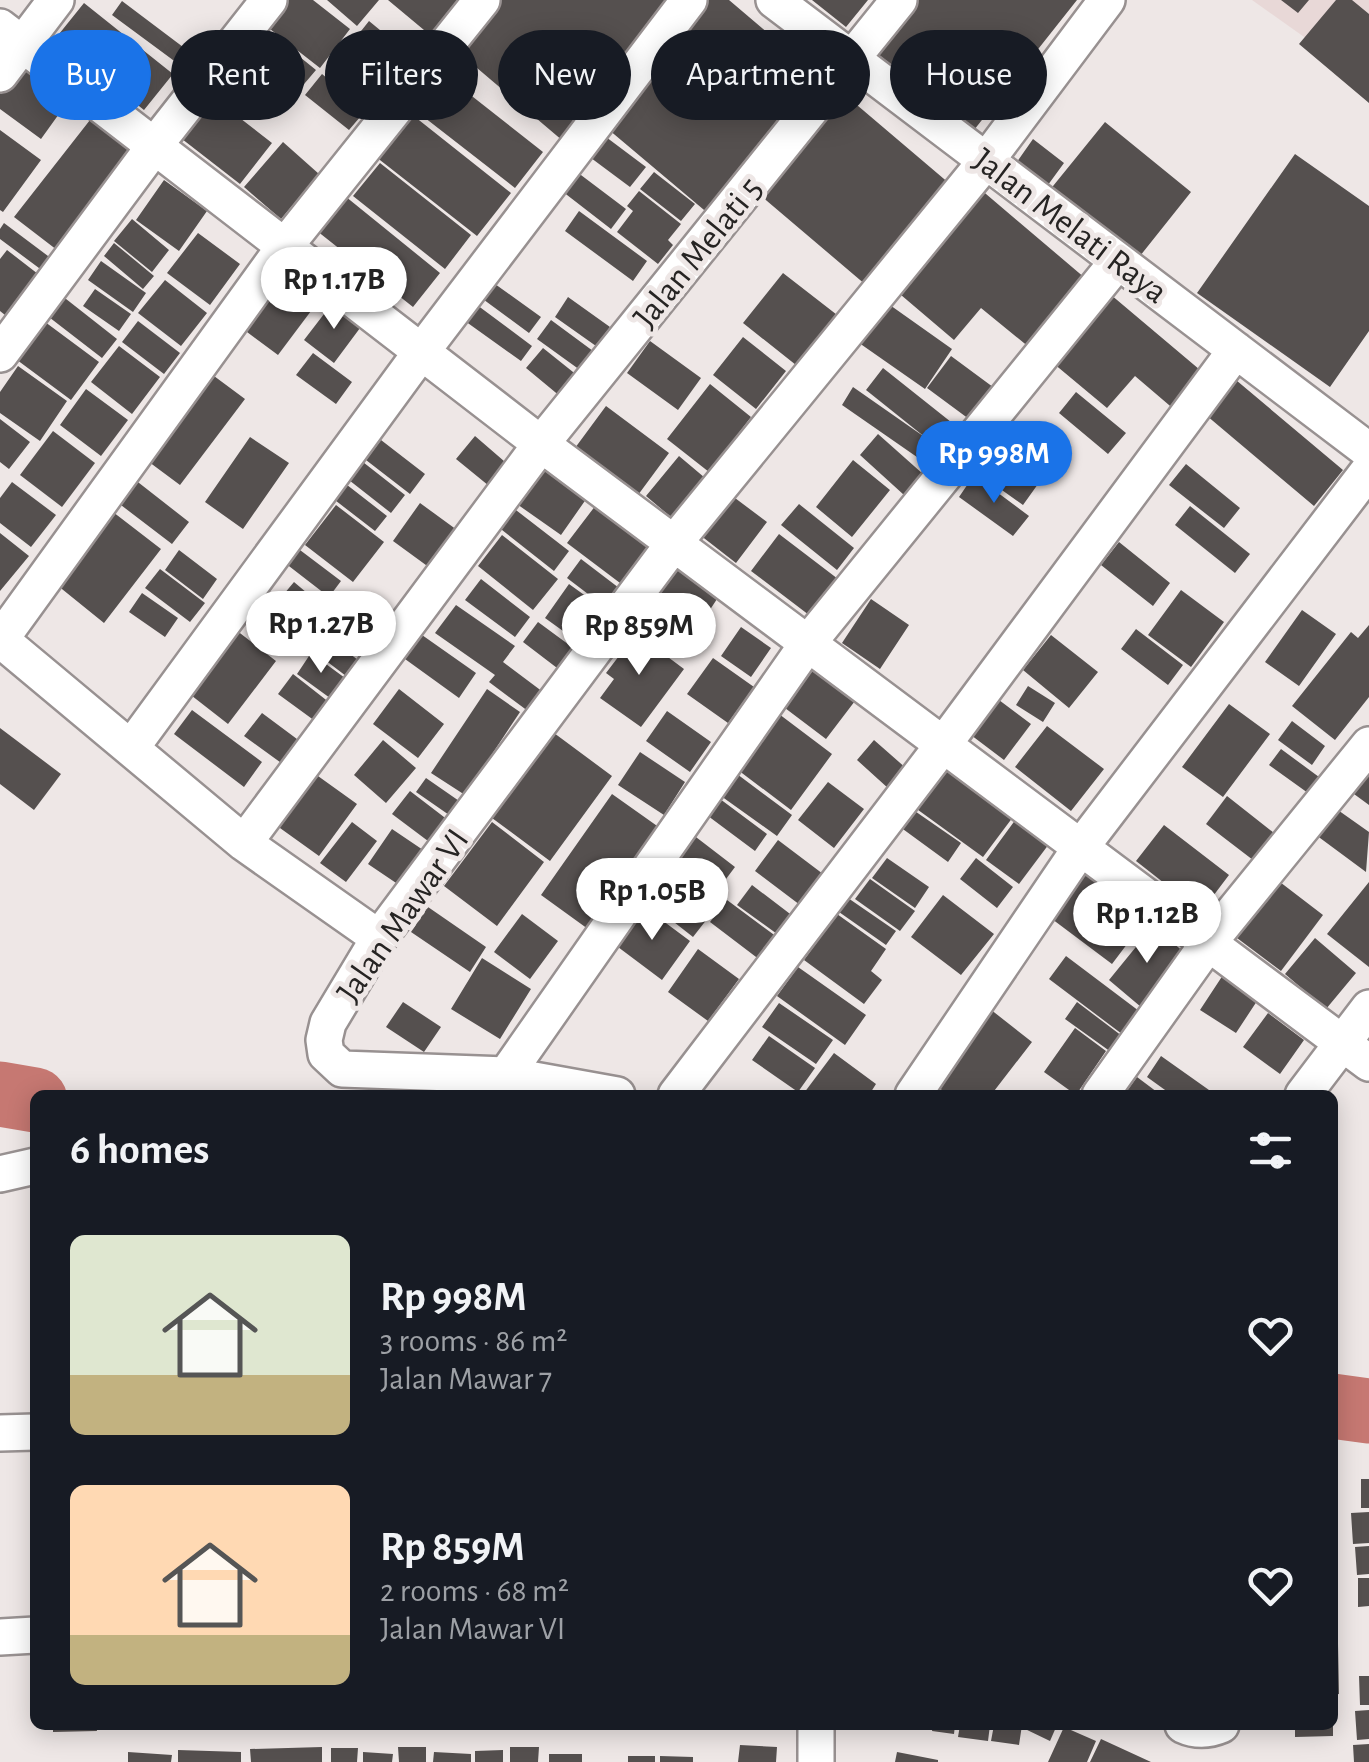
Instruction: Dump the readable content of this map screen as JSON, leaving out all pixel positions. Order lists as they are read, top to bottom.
{
  "streets": {
    "street": ["Jalan Melati Raya", "Jalan Melati 5", "Jalan Mawar VI"]
  },
  "crossings": [
    ["Jalan Melati Raya", "Jalan Mawar VI"]
  ],
  "page": {
    "chip": [
      "Buy",
      "Rent",
      "Filters",
      "New",
      "Apartment",
      "House"
    ],
    "price": [
      "Rp 1.17B",
      "Rp 998M",
      "Rp 1.27B",
      "Rp 859M",
      "Rp 1.05B",
      "Rp 1.12B"
    ],
    "heading": "6 homes",
    "list": [
      {
        "name": "Rp 998M",
        "note": "3 rooms · 86 m² · Jalan Mawar 7"
      },
      {
        "name": "Rp 859M",
        "note": "2 rooms · 68 m² · Jalan Mawar VI"
      }
    ]
  }
}
